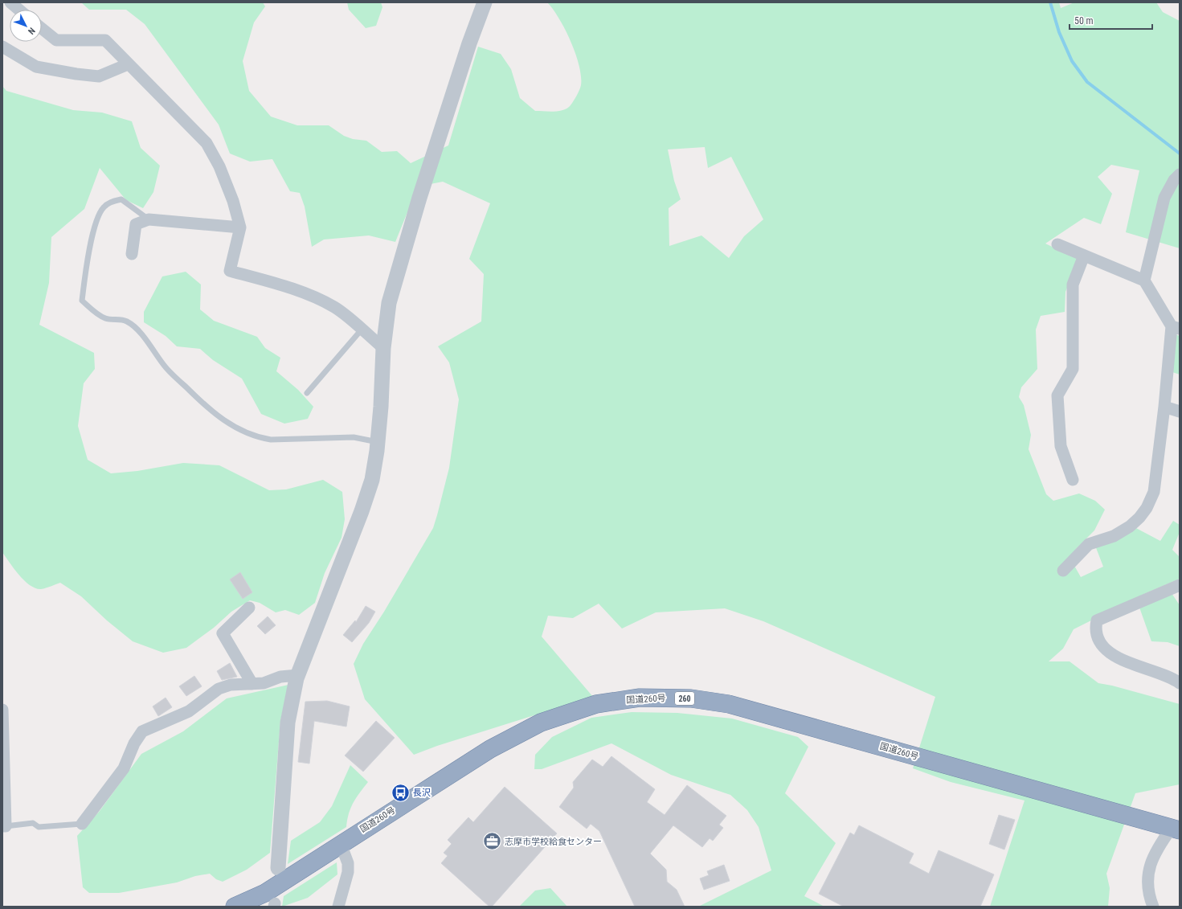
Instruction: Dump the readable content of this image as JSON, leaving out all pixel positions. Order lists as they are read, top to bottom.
{
  "streets": {
    "highway": ["260", "国道260号"]
  },
  "places": {
    "bus stop": ["長沢"],
    "office": ["志摩市学校給食センター"]
  },
  "scale_bar": "50 m",
  "north": "bottom right"
}
